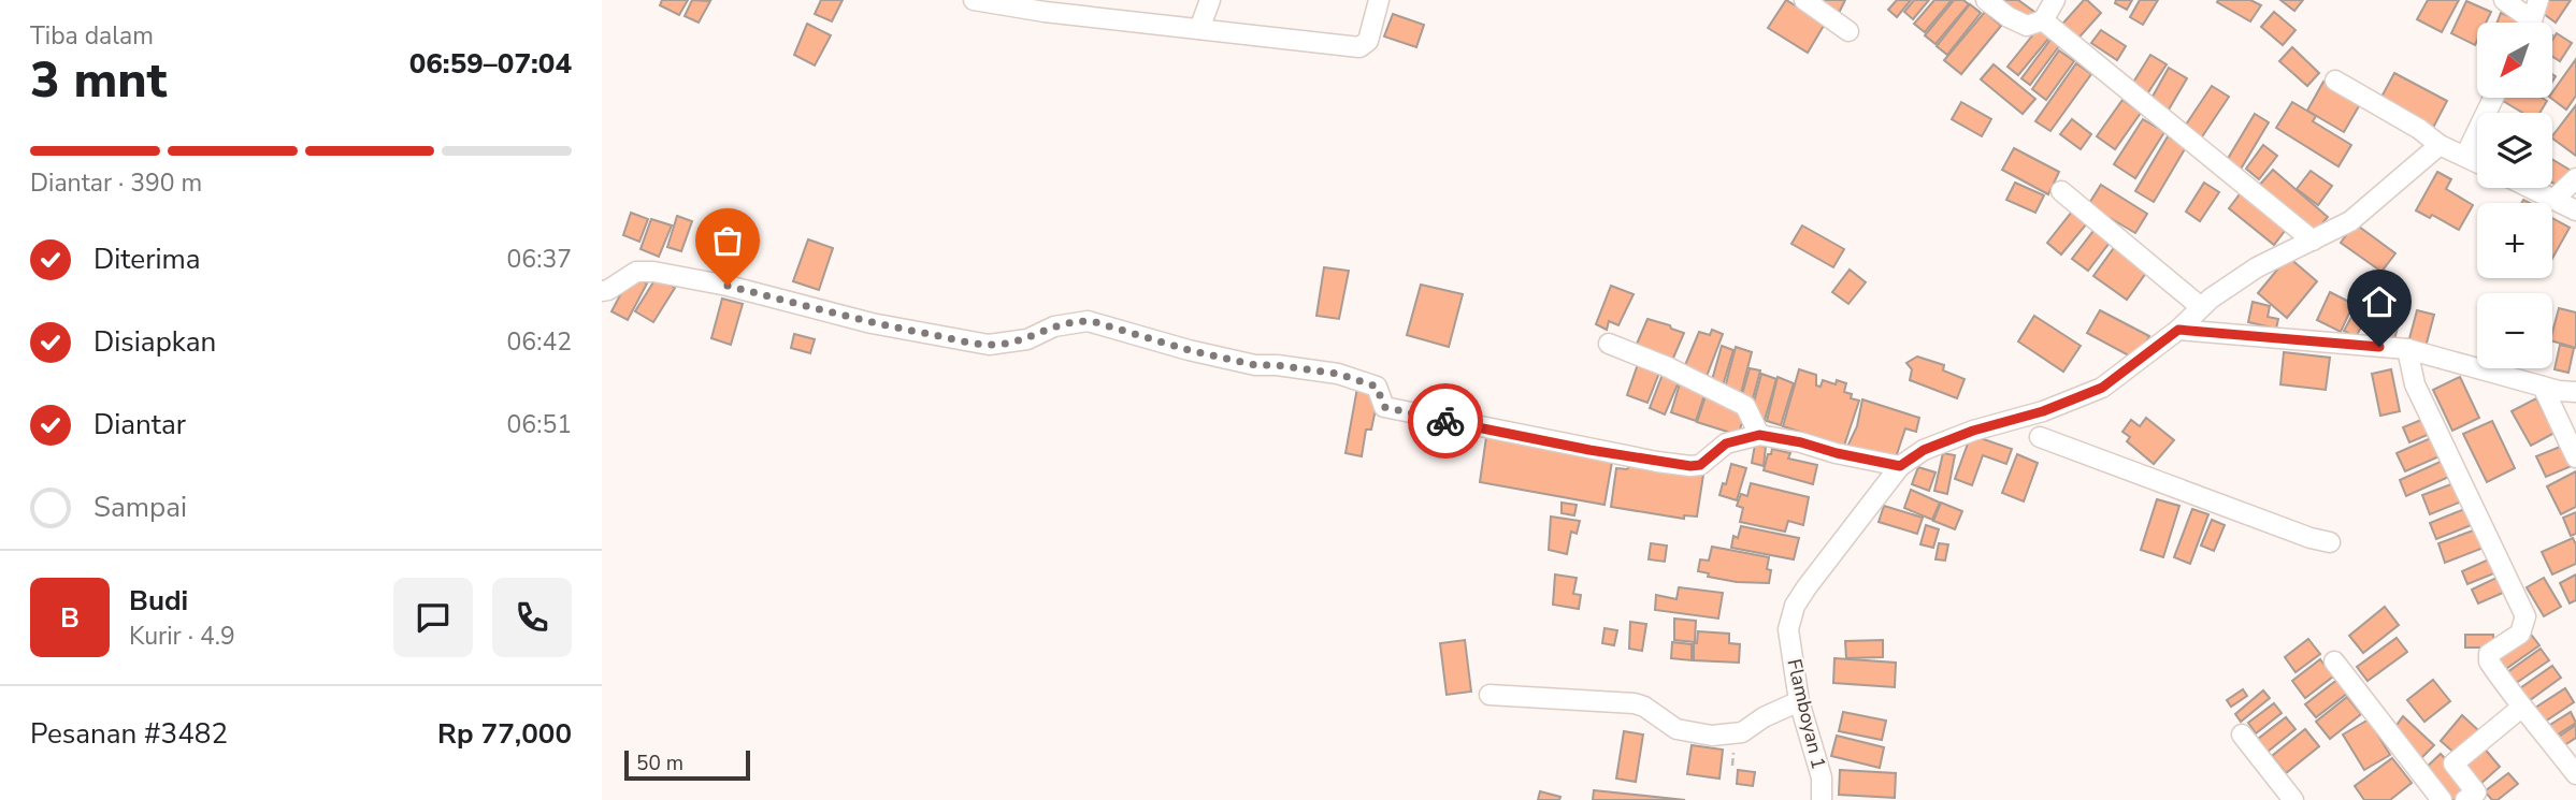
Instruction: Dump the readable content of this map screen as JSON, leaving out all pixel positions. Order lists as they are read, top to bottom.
{
  "streets": {
    "street": ["Flamboyan 1"]
  },
  "scale_bar": "50 m",
  "north": "bottom left",
  "page": {
    "heading": ["3 mnt", "Tiba dalam", "06:59–07:04"],
    "panel": [
      "Budi",
      "Kurir · 4.9",
      "Pesanan #3482",
      "Rp 77,000"
    ],
    "map_buttons": ["+", "−"],
    "bar": "Diantar · 390 m",
    "list": [
      ["Diterima", "06:37"],
      ["Disiapkan", "06:42"],
      ["Diantar", "06:51"],
      "Sampai"
    ],
    "round": "B",
    "scale": "50 m"
  }
}
